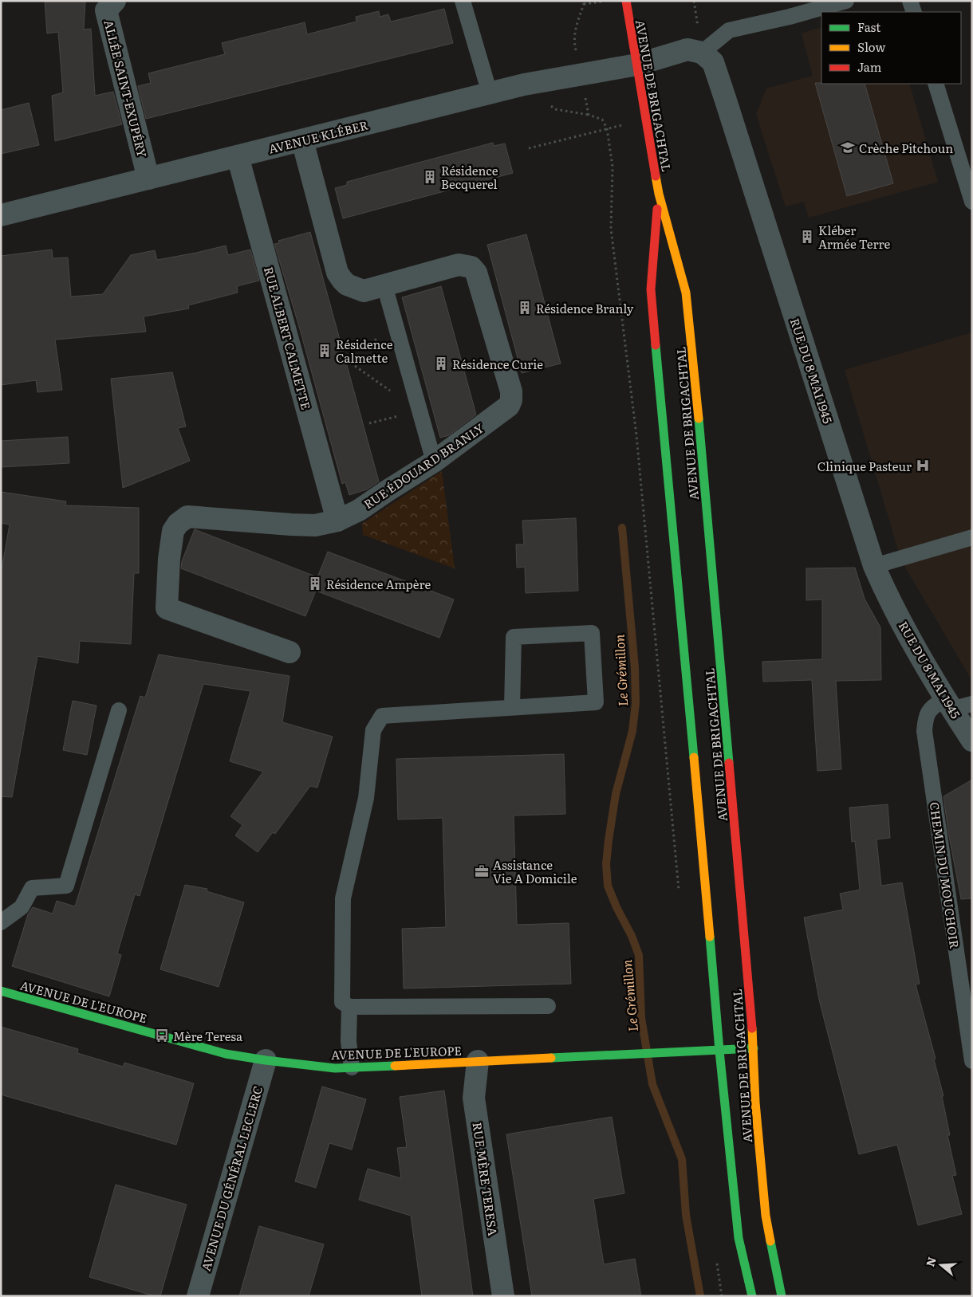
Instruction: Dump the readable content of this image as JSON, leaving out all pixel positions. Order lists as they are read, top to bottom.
{
  "streets": {
    "main road": ["AVENUE DE BRIGACHTAL", "AVENUE DE L'EUROPE"],
    "street": [
      "ALLÉE SAINT-EXUPÉRY",
      "AVENUE KLÉBER",
      "RUE ALBERT CALMETTE",
      "RUE DU 8 MAI 1945",
      "RUE ÉDOUARD BRANLY",
      "AVENUE DU GÉNÉRAL LECLERC",
      "RUE MÈRE TERESA"
    ],
    "lane": ["CHEMIN DU MOUCHOIR"]
  },
  "crossings": [
    ["ALLÉE SAINT-EXUPÉRY", "AVENUE KLÉBER"],
    ["AVENUE DE BRIGACHTAL", "AVENUE KLÉBER"],
    ["AVENUE DE BRIGACHTAL", "AVENUE DE L'EUROPE"],
    ["AVENUE KLÉBER", "RUE ALBERT CALMETTE"],
    ["AVENUE KLÉBER", "RUE ÉDOUARD BRANLY"],
    ["RUE ALBERT CALMETTE", "RUE ÉDOUARD BRANLY"],
    ["RUE DU 8 MAI 1945", "CHEMIN DU MOUCHOIR"],
    ["AVENUE DE L'EUROPE", "AVENUE DU GÉNÉRAL LECLERC"],
    ["AVENUE DE L'EUROPE", "RUE MÈRE TERESA"]
  ],
  "water": ["Le Grémillon"],
  "places": {
    "school or university": ["Crèche Pitchoun"],
    "building": [
      "Résidence Becquerel",
      "Kléber Armée Terre",
      "Résidence Branly",
      "Résidence Calmette",
      "Résidence Curie",
      "Résidence Ampère"
    ],
    "hospital": ["Clinique Pasteur"],
    "office": ["Assistance Vie A Domicile"],
    "bus stop": ["Mère Teresa"]
  },
  "legend": ["Fast", "Slow", "Jam"],
  "north": "left"
}
